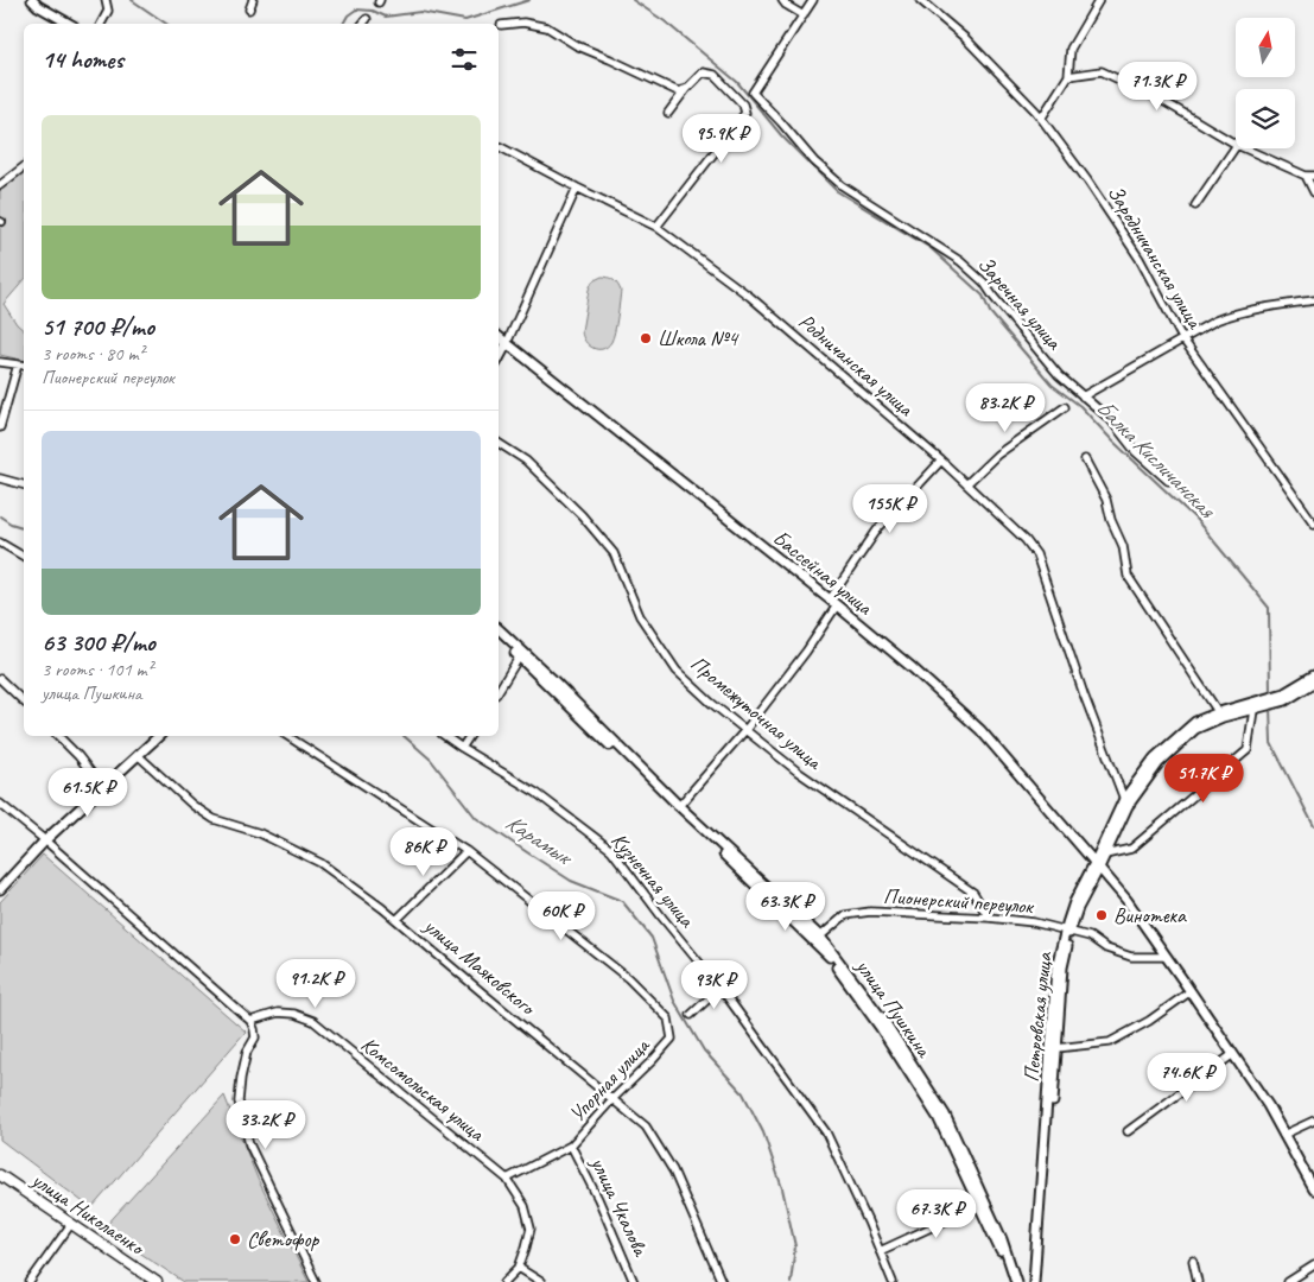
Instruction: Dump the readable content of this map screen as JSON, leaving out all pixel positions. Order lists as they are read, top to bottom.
{
  "streets": {
    "main road": ["улица Николаенко"],
    "street": [
      "Зародничанская улица",
      "Заречная улица",
      "Родничанская улица",
      "Бассейная улица",
      "Промежуточная улица",
      "Кузнечная улица",
      "Пионерский переулок",
      "улица Маяковского",
      "улица Пушкина",
      "Петровская улица",
      "Упорная улица",
      "Комсомольская улица",
      "улица Чкалова"
    ]
  },
  "crossings": [
    ["Бассейная улица", "Пионерский переулок"],
    ["Промежуточная улица", "Пионерский переулок"],
    ["Пионерский переулок", "улица Пушкина"],
    ["Пионерский переулок", "Петровская улица"],
    ["улица Маяковского", "Упорная улица"],
    ["Упорная улица", "Комсомольская улица"],
    ["Упорная улица", "улица Чкалова"]
  ],
  "water": ["Балка Кисличанская", "Карамык"],
  "places": ["Школа №4", "Винотека", "Светофор"],
  "north": "top",
  "page": {
    "heading": "14 homes",
    "price": [
      "71.3K ₽",
      "95.9K ₽",
      "83.2K ₽",
      "155K ₽",
      "51.7K ₽",
      "61.5K ₽",
      "86K ₽",
      "63.3K ₽",
      "60K ₽",
      "91.2K ₽",
      "93K ₽",
      "74.6K ₽",
      "33.2K ₽",
      "67.3K ₽"
    ],
    "list": [
      {
        "name": "51 700 ₽/mo",
        "note": "3 rooms · 80 m² · Пионерский переулок"
      },
      {
        "name": "63 300 ₽/mo",
        "note": "3 rooms · 101 m² · улица Пушкина"
      }
    ]
  }
}
